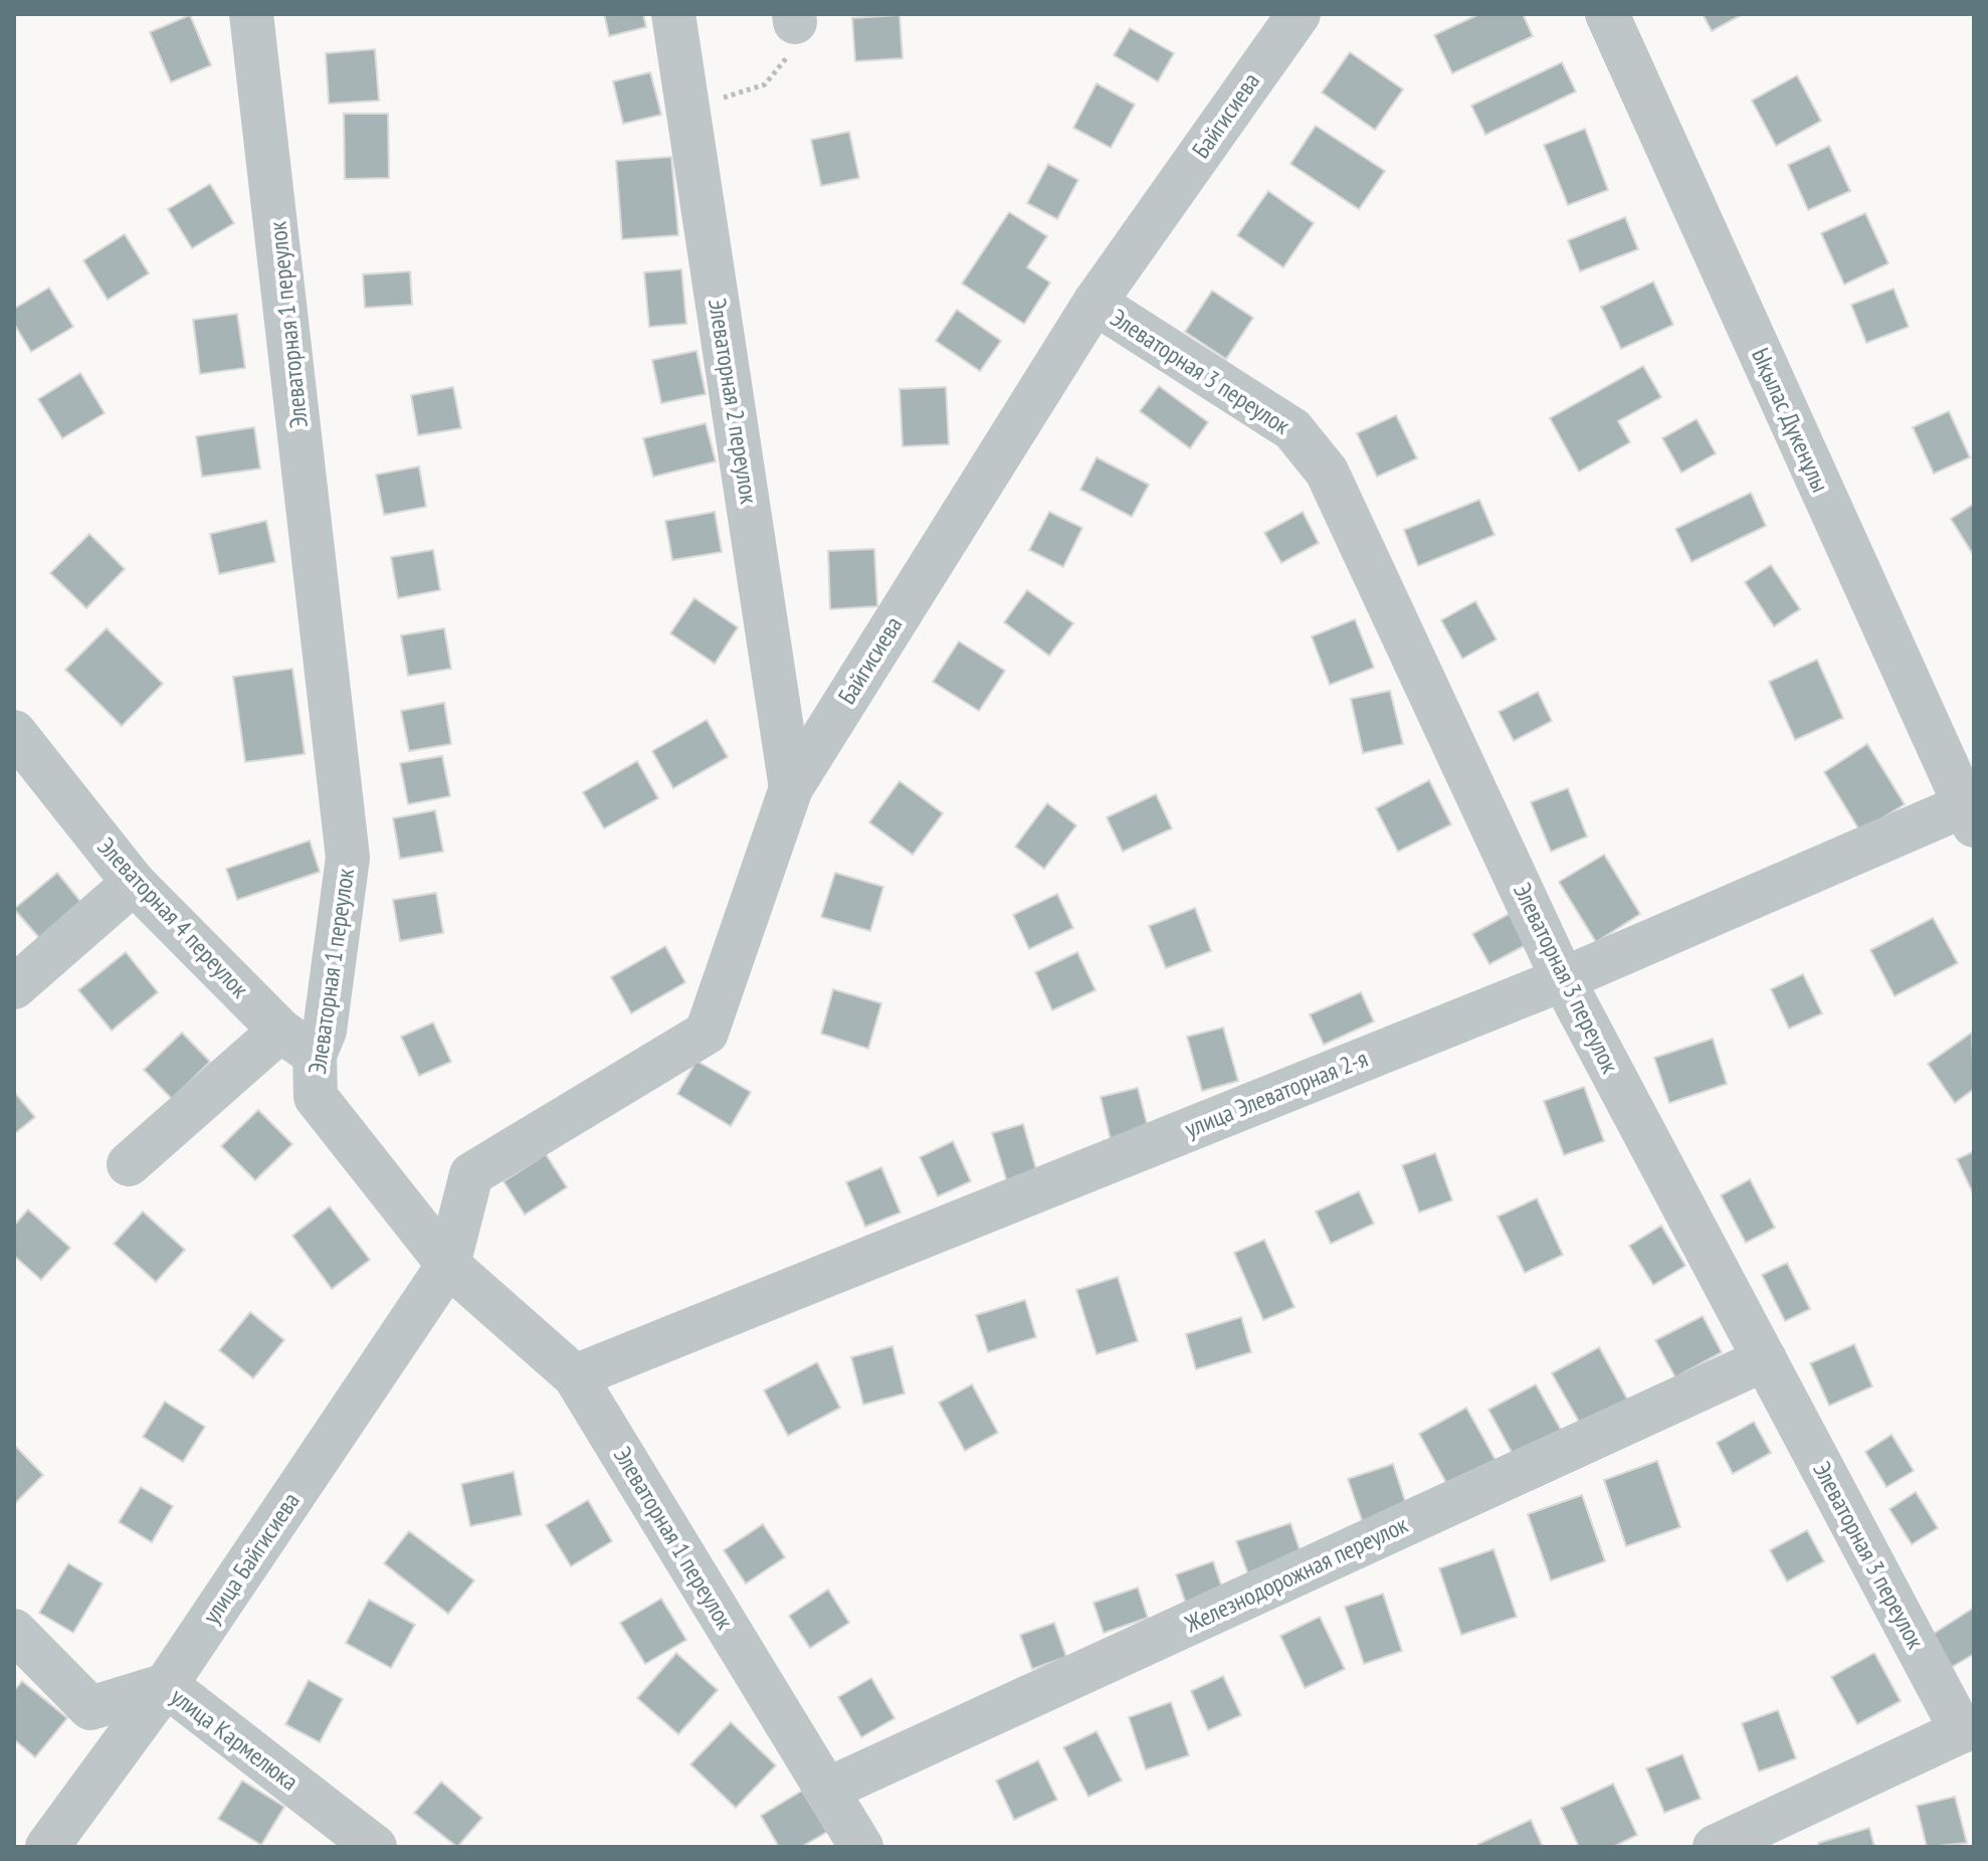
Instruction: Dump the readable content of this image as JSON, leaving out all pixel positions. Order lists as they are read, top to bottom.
{
  "streets": {
    "street": [
      "Байгисиева",
      "Элеваторная 1 переулок",
      "Элеваторная 3 переулок",
      "Элеваторная 2 переулок",
      "Ықылас Дүкенұлы",
      "Элеваторная 4 переулок",
      "улица Элеваторная 2-я",
      "улица Байгисиева",
      "Железнодорожная переулок",
      "улица Кармелюка"
    ]
  },
  "crossings": [
    ["Байгисиева", "Элеваторная 1 переулок"],
    ["Байгисиева", "Элеваторная 3 переулок"],
    ["Байгисиева", "Элеваторная 2 переулок"],
    ["Байгисиева", "улица Байгисиева"],
    ["Элеваторная 1 переулок", "Элеваторная 4 переулок"],
    ["Элеваторная 1 переулок", "улица Элеваторная 2-я"],
    ["Элеваторная 1 переулок", "улица Байгисиева"],
    ["Элеваторная 1 переулок", "Железнодорожная переулок"],
    ["Элеваторная 3 переулок", "улица Элеваторная 2-я"],
    ["Элеваторная 3 переулок", "Железнодорожная переулок"],
    ["Ықылас Дүкенұлы", "улица Элеваторная 2-я"],
    ["улица Байгисиева", "улица Кармелюка"]
  ]
}
